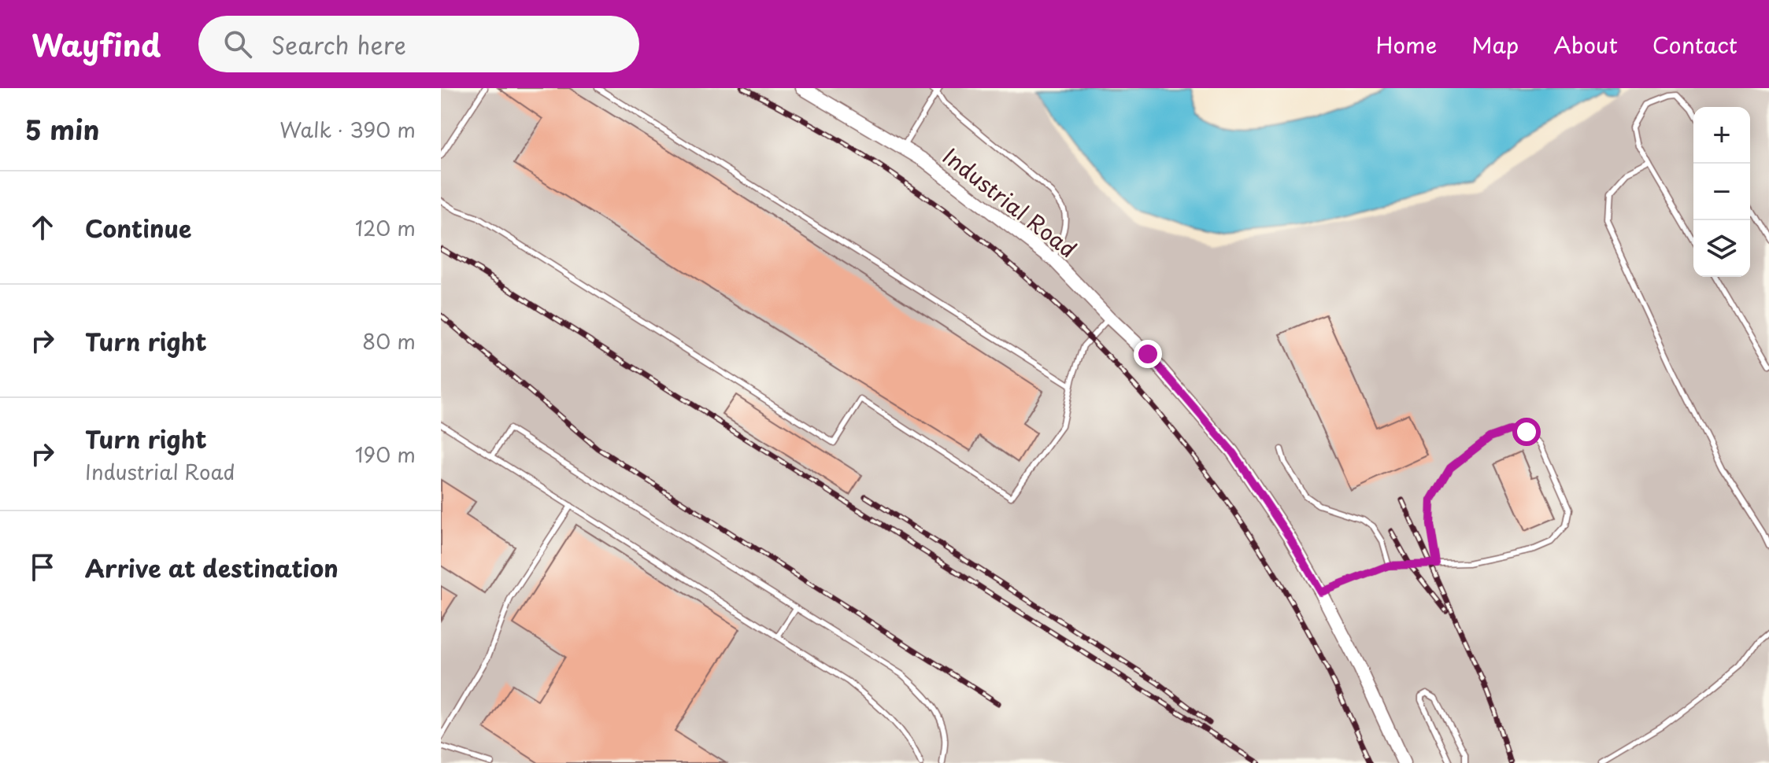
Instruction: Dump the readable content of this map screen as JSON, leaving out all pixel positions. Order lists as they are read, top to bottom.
{
  "streets": {
    "street": ["Industrial Road"]
  },
  "page": {
    "header": "Wayfind",
    "search": "Search here",
    "nav": [
      "Home",
      "Map",
      "About",
      "Contact"
    ],
    "heading": ["5 min", "Walk · 390 m"],
    "map_buttons": ["+", "−"],
    "list": [
      ["Continue", "120 m"],
      ["Turn right", "80 m"],
      ["Turn right", "Industrial Road", "190 m"],
      "Arrive at destination"
    ]
  }
}
